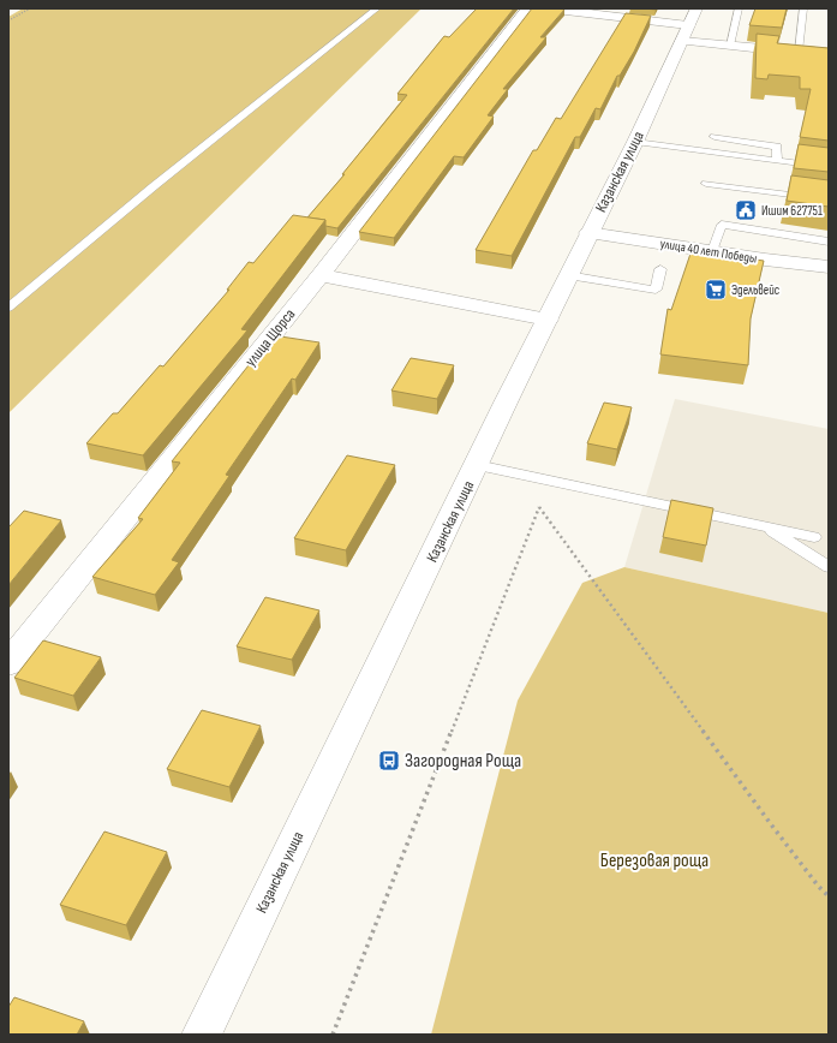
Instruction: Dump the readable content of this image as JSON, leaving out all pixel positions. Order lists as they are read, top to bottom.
{
  "streets": {
    "street": ["Казанская улица", "улица 40 лет Победы", "улица Щорса"]
  },
  "crossings": [
    ["Казанская улица", "улица 40 лет Победы"]
  ],
  "parks": ["Березовая роща"],
  "places": {
    "public building": ["Ишим 627751"],
    "supermarket": ["Эдельвейс"],
    "bus stop": ["Загородная Роща"]
  }
}
